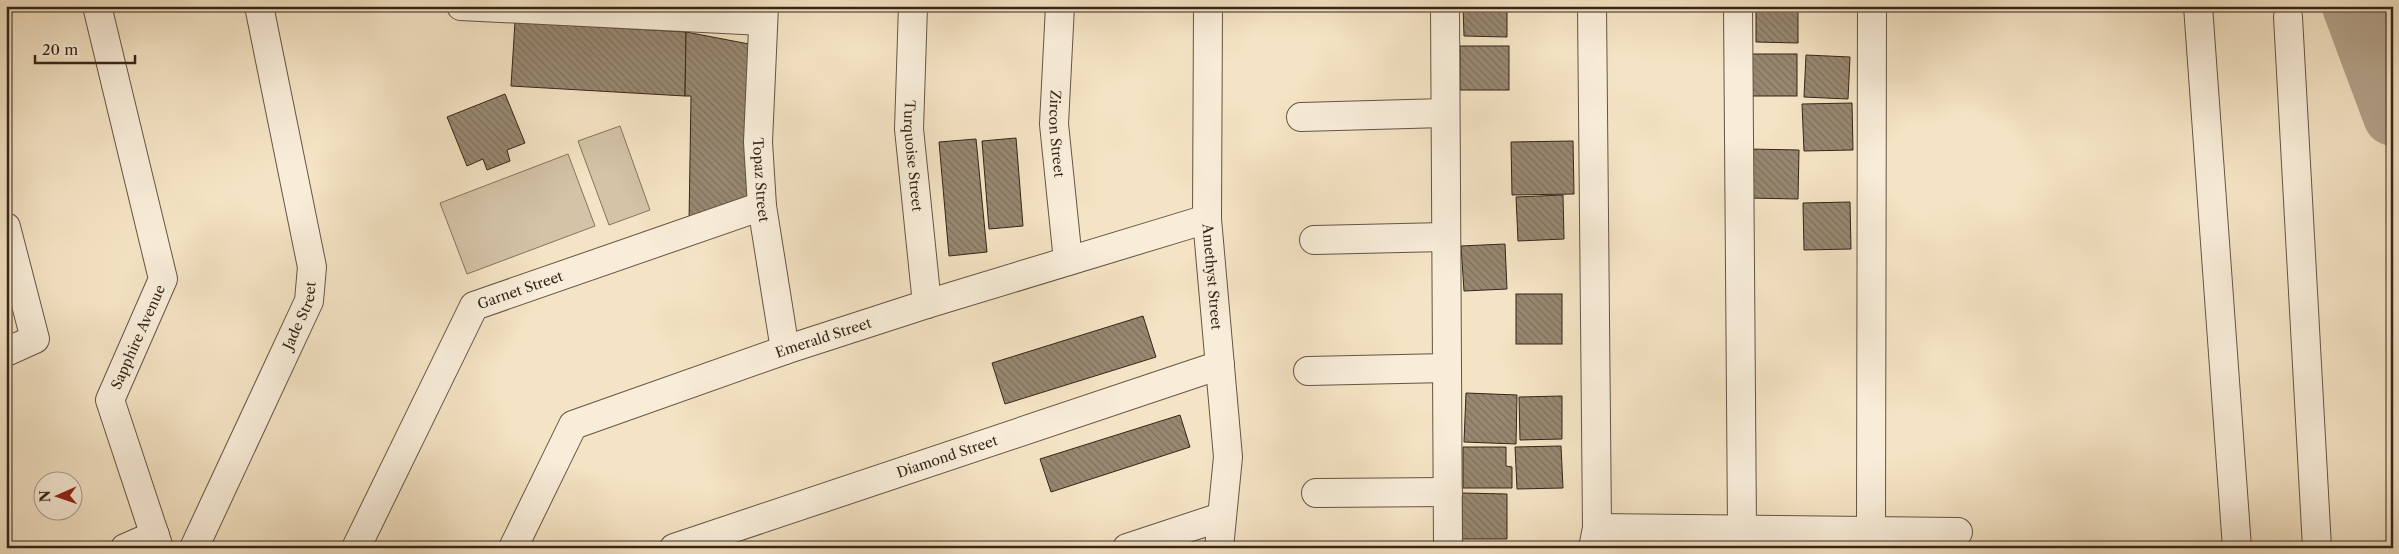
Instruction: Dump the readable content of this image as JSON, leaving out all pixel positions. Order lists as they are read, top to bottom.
{
  "streets": {
    "street": [
      "Zircon Street",
      "Turquoise Street",
      "Topaz Street",
      "Amethyst Street",
      "Garnet Street",
      "Jade Street",
      "Sapphire Avenue",
      "Emerald Street",
      "Diamond Street"
    ]
  },
  "crossings": [
    ["Zircon Street", "Emerald Street"],
    ["Turquoise Street", "Emerald Street"],
    ["Topaz Street", "Garnet Street"],
    ["Topaz Street", "Emerald Street"],
    ["Amethyst Street", "Emerald Street"],
    ["Amethyst Street", "Diamond Street"]
  ],
  "scale_bar": "20 m",
  "north": "left"
}
